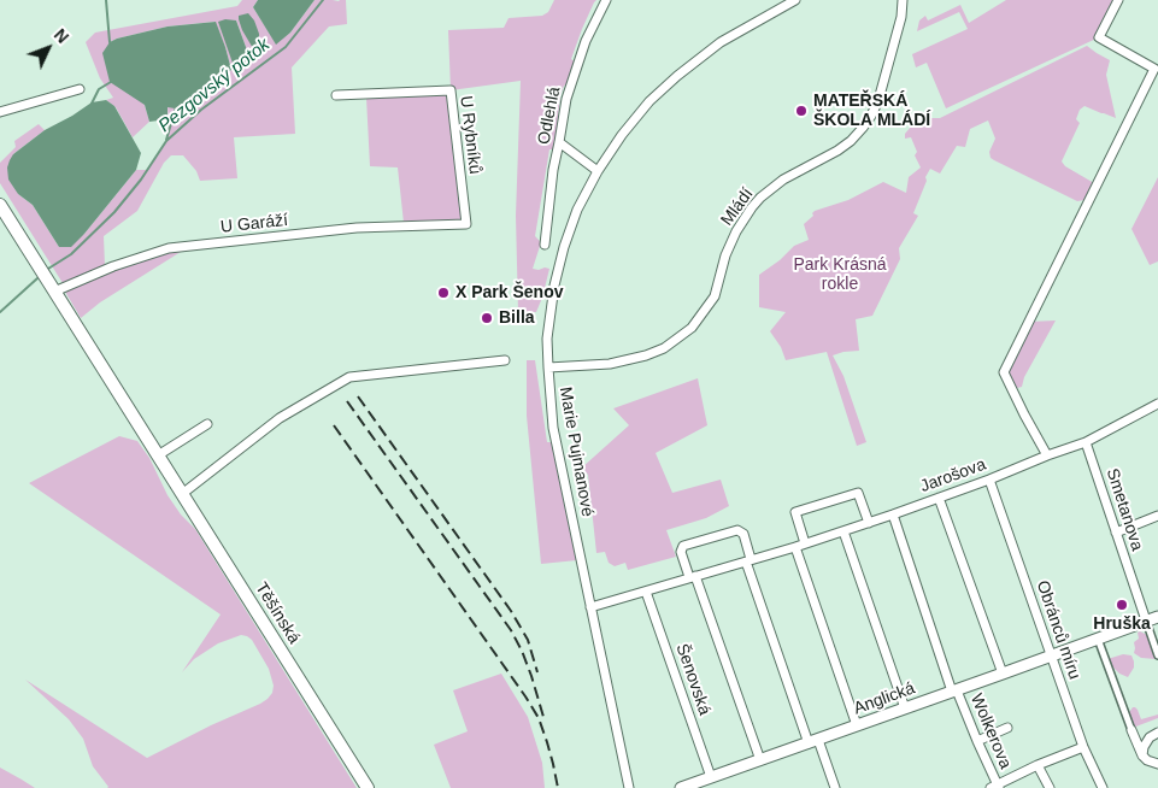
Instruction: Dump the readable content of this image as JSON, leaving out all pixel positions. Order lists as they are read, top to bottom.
{
  "streets": {
    "main road": ["Těšínská"],
    "street": [
      "Odlehlá",
      "U Rybníků",
      "Mládí",
      "U Garáží",
      "Marie Pujmanové",
      "Jarošova",
      "Smetanova",
      "Obránců míru",
      "Šenovská",
      "Anglická",
      "Wolkerova"
    ]
  },
  "crossings": [
    ["U Rybníků", "U Garáží"],
    ["Mládí", "Marie Pujmanové"],
    ["U Garáží", "Těšínská"],
    ["Marie Pujmanové", "Jarošova"],
    ["Jarošova", "Smetanova"],
    ["Jarošova", "Obránců míru"],
    ["Jarošova", "Šenovská"],
    ["Jarošova", "Wolkerova"],
    ["Smetanova", "Anglická"],
    ["Obránců míru", "Anglická"],
    ["Šenovská", "Anglická"],
    ["Anglická", "Wolkerova"]
  ],
  "water": ["Pezgovský potok"],
  "parks": ["Park Krásná rokle"],
  "places": [
    "MATEŘSKÁ ŠKOLA MLÁDÍ",
    "X Park Šenov",
    "Billa",
    "Hruška"
  ],
  "north": "top right"
}
